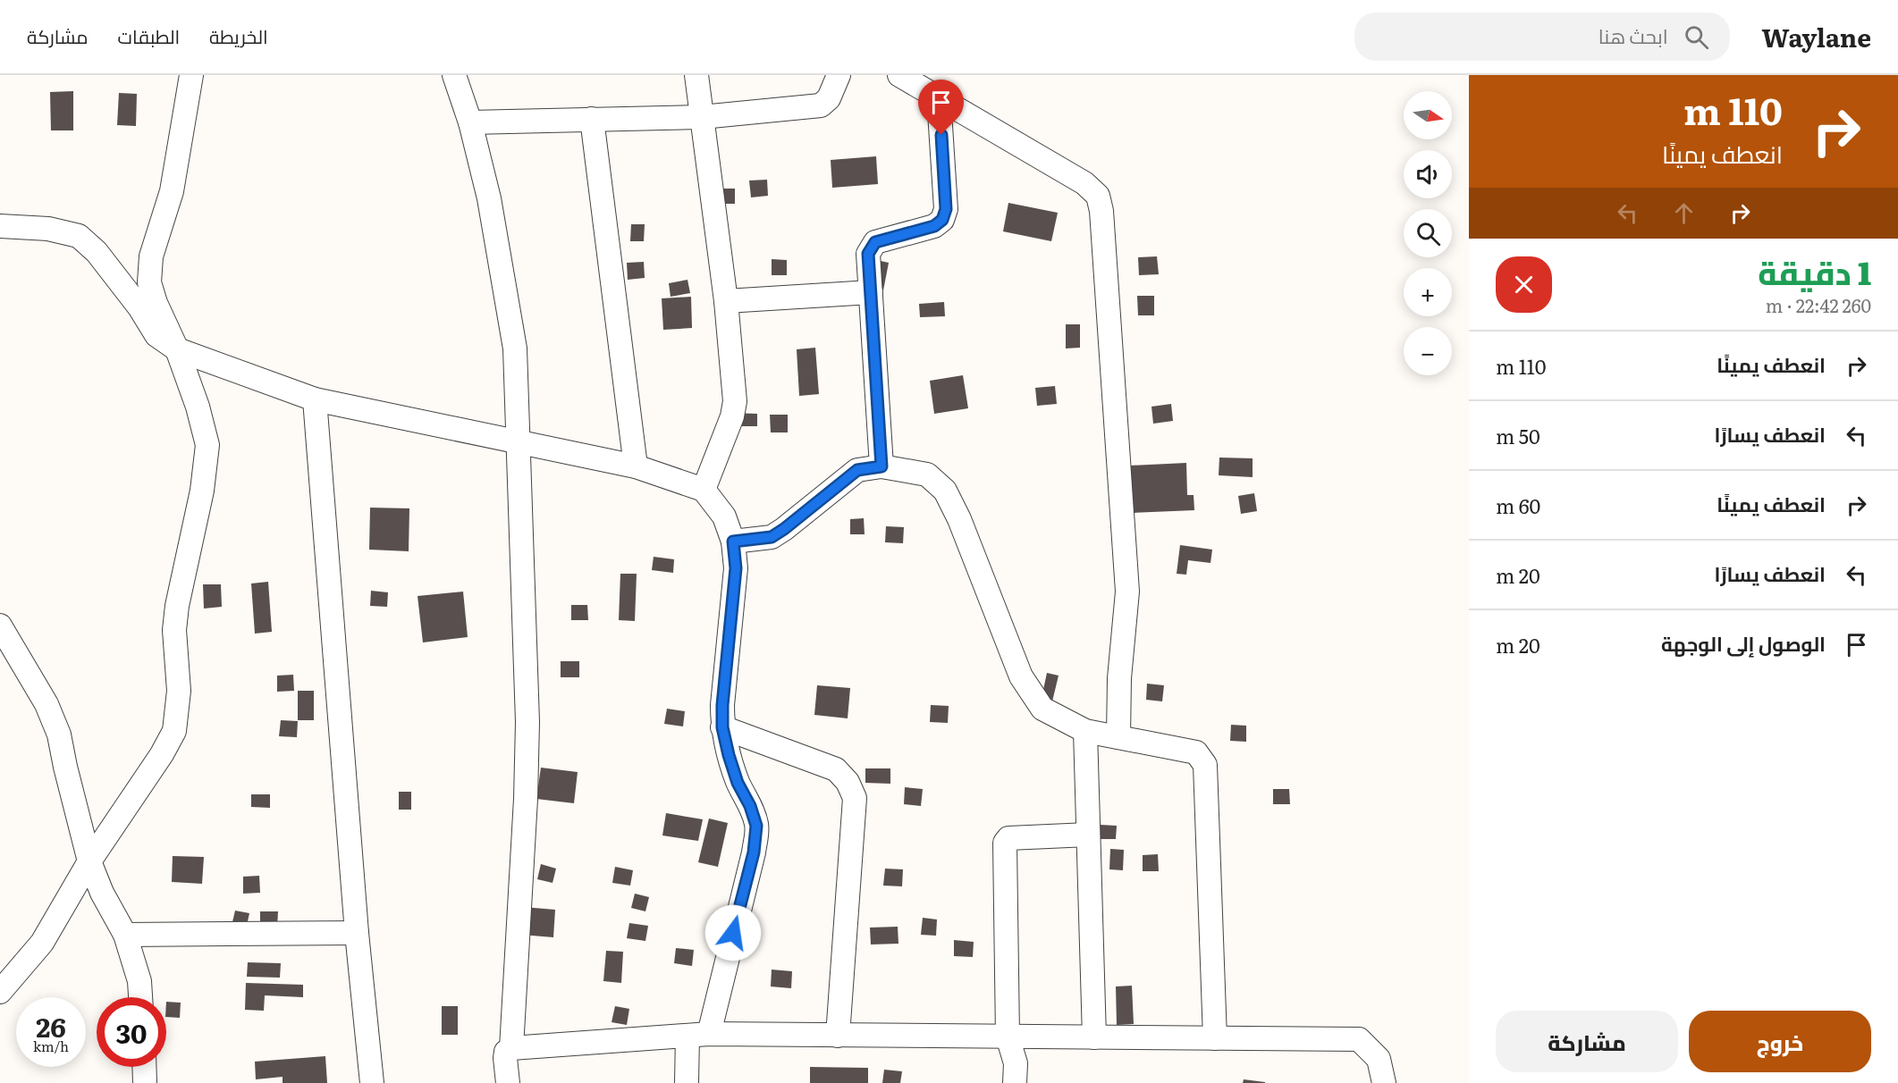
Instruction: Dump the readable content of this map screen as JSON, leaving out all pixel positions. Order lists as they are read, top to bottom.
{
  "north": "right",
  "page": {
    "header": "Waylane",
    "search": "ابحث هنا",
    "nav": ["الخريطة", "الطبقات", "مشاركة"],
    "turn": ["110 m", "انعطف يمينًا"],
    "map_buttons": ["+", "−"],
    "heading": ["1 دقيقة", "260 m · 22:42"],
    "list": [
      {
        "name": "انعطف يمينًا",
        "value": "110 m"
      },
      {
        "name": "انعطف يسارًا",
        "value": "50 m"
      },
      {
        "name": "انعطف يمينًا",
        "value": "60 m"
      },
      {
        "name": "انعطف يسارًا",
        "value": "20 m"
      },
      {
        "name": "الوصول إلى الوجهة",
        "value": "20 m"
      }
    ],
    "speed": "26 km/h",
    "limit": "30",
    "buttons": ["خروج", "مشاركة"]
  }
}
